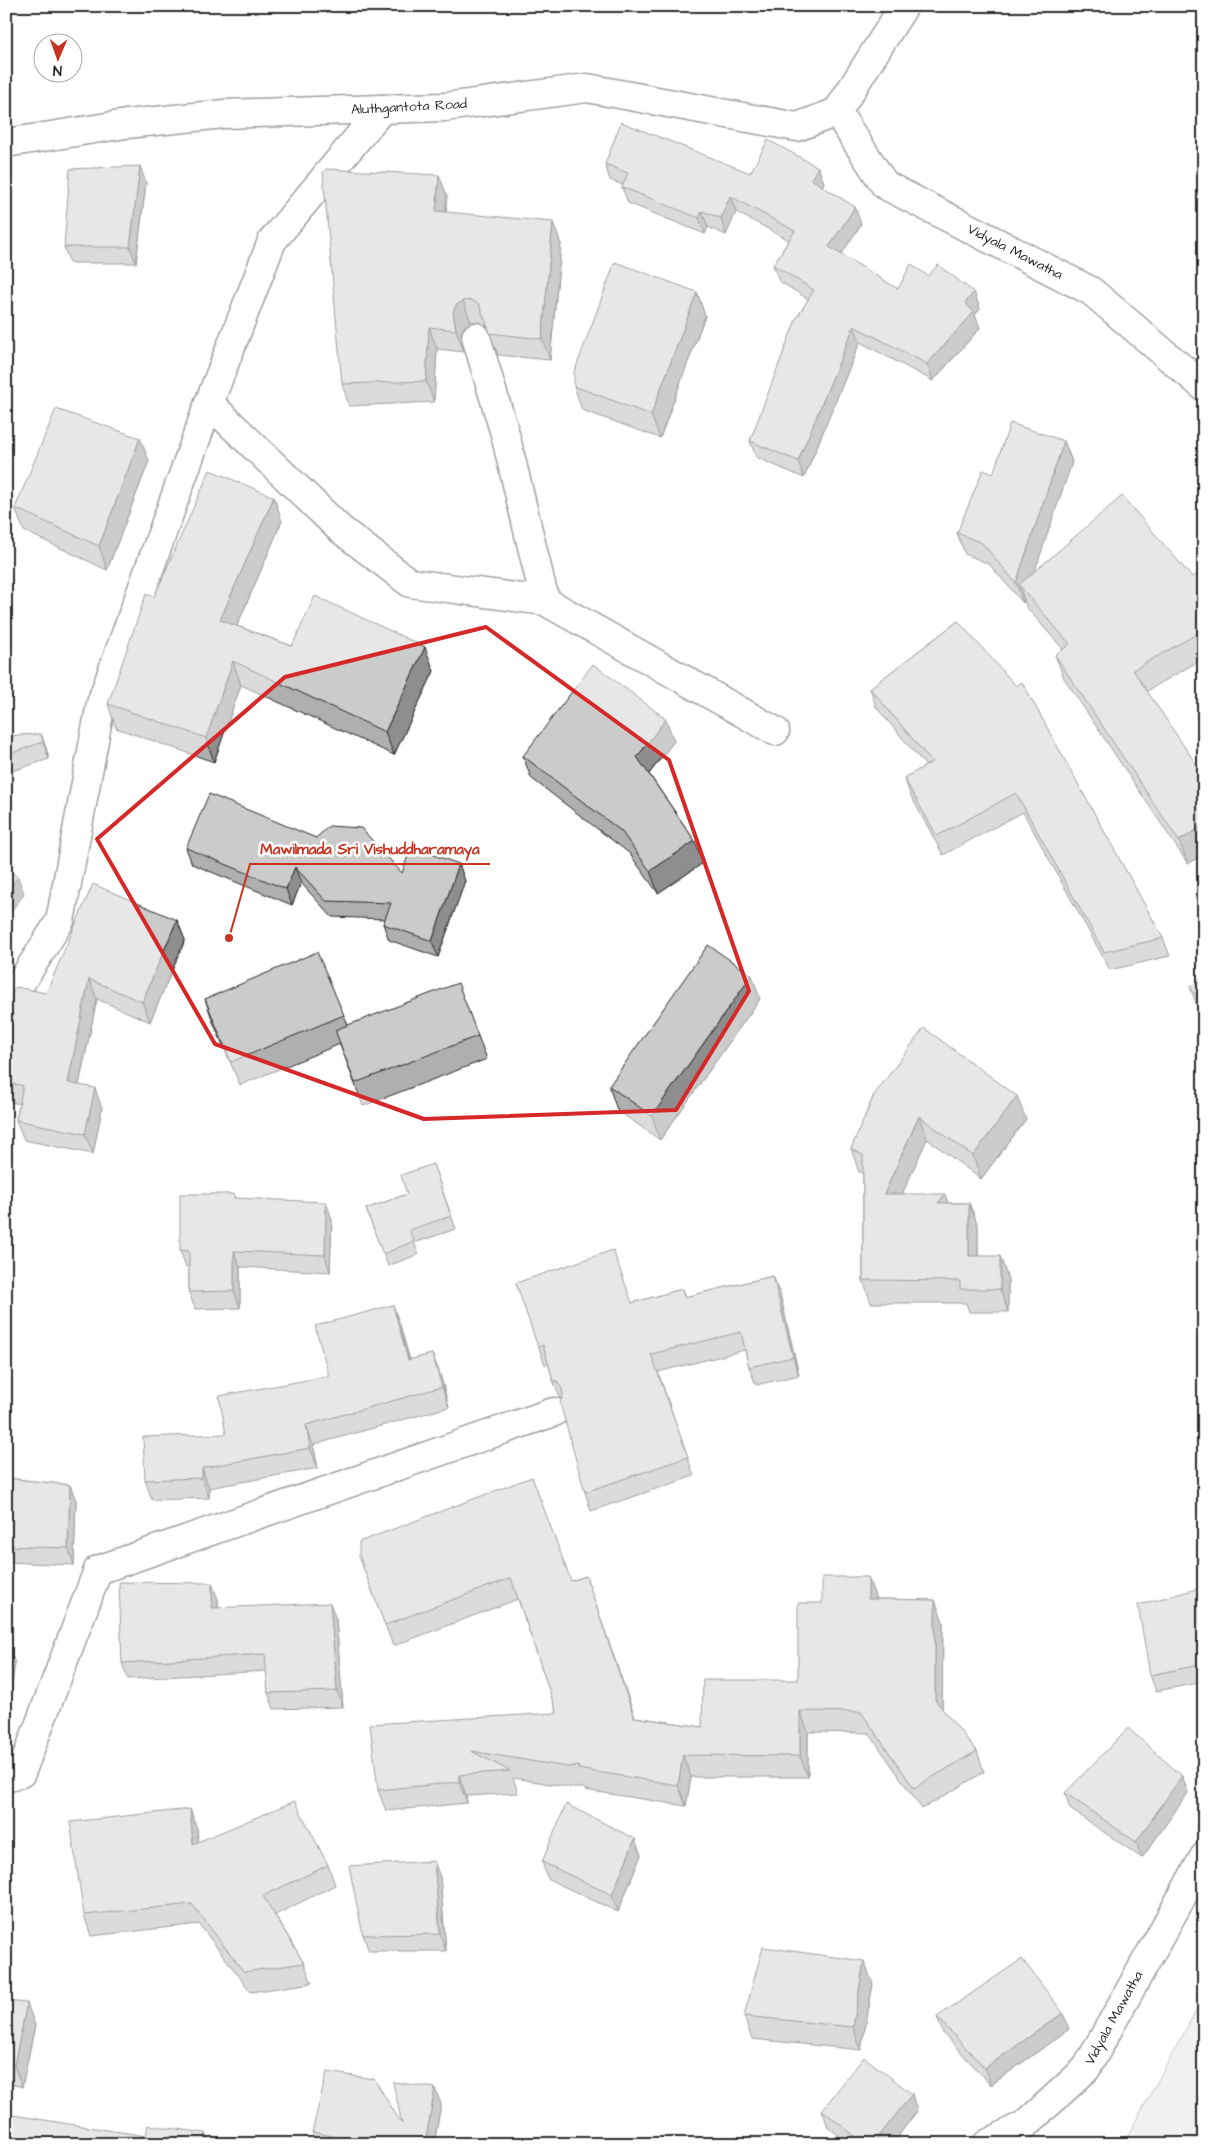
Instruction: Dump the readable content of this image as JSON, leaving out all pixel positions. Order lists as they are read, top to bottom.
{
  "streets": {
    "street": ["Aluthgantota Road", "Vidyala Mawatha"]
  },
  "crossings": [
    ["Aluthgantota Road", "Vidyala Mawatha"]
  ],
  "places": ["Mawilmada Sri Vishuddharamaya"],
  "north": "bottom"
}
